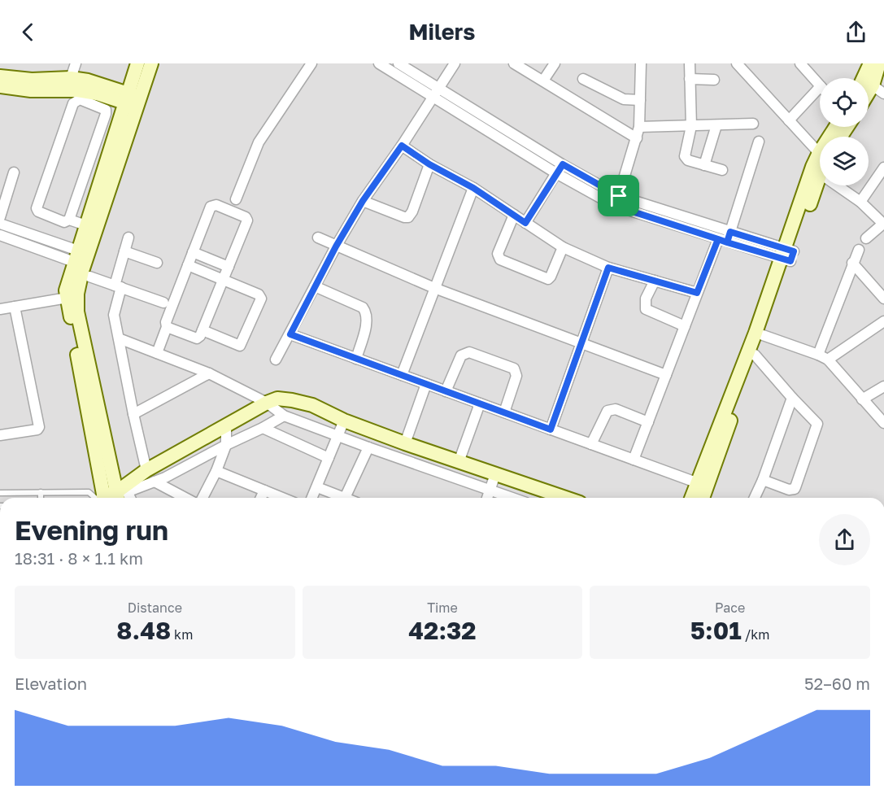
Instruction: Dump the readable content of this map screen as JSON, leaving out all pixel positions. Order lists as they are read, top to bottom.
{
  "page": {
    "header": "Milers",
    "heading": ["Evening run", "18:31 · 8 × 1.1 km"],
    "stats": [
      ["Distance", "8.48 km"],
      ["Time", "42:32"],
      ["Pace", "5:01 /km"]
    ],
    "chart": ["Elevation", "52–60 m"]
  }
}
